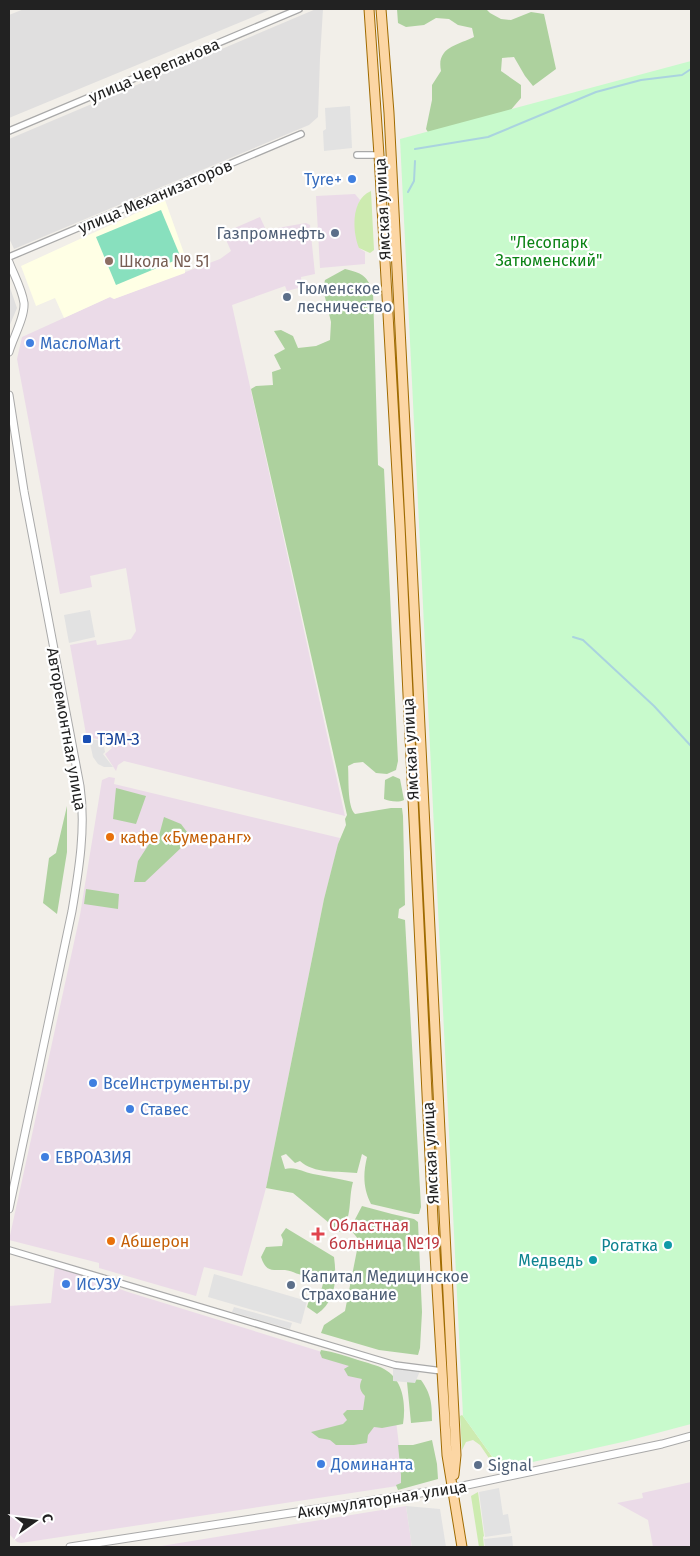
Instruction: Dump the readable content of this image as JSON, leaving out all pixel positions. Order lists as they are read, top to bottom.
{
  "streets": {
    "main road": ["Ямская улица"],
    "street": [
      "улица Черепанова",
      "улица Механизаторов",
      "Авторемонтная улица",
      "Аккумуляторная улица"
    ]
  },
  "crossings": [
    ["Ямская улица", "Аккумуляторная улица"]
  ],
  "parks": ["\"Лесопарк Затюменский\""],
  "places": {
    "other": [
      "Tyre+",
      "Газпромнефть",
      "Школа № 51",
      "Тюменское лесничество",
      "МаслоMart",
      "кафе «Бумеранг»",
      "ВсеИнструменты.ру",
      "Ставес",
      "ЕВРОАЗИЯ",
      "Абшерон",
      "Рогатка",
      "Медведь",
      "ИСУЗУ",
      "Капитал Медицинское Страхование",
      "Доминанта",
      "Signal"
    ],
    "transit": ["ТЭМ-З"],
    "health": ["Областная больница №19"]
  },
  "north": "right"
}
